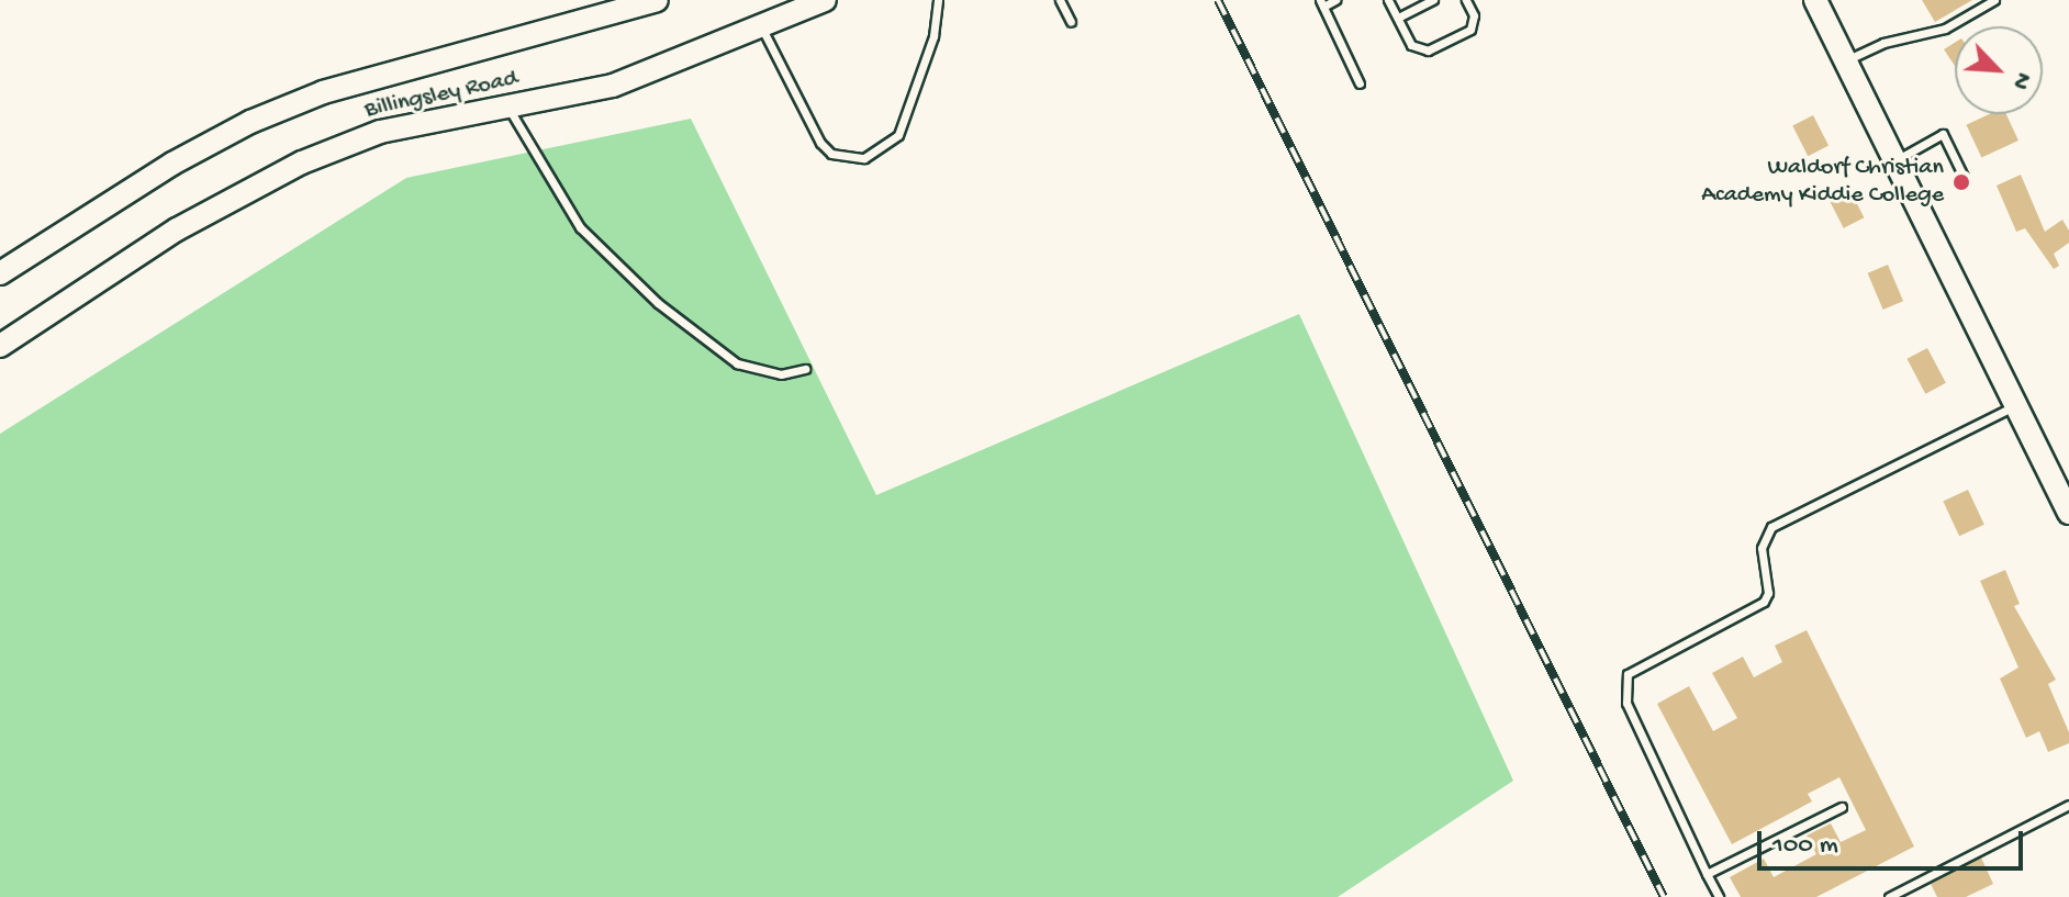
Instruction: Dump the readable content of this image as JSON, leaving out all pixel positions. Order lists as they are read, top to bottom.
{
  "streets": {
    "main road": ["Billingsley Road"]
  },
  "places": ["Waldorf Christian Academy Kiddie College"],
  "scale_bar": "100 m",
  "north": "bottom right"
}
